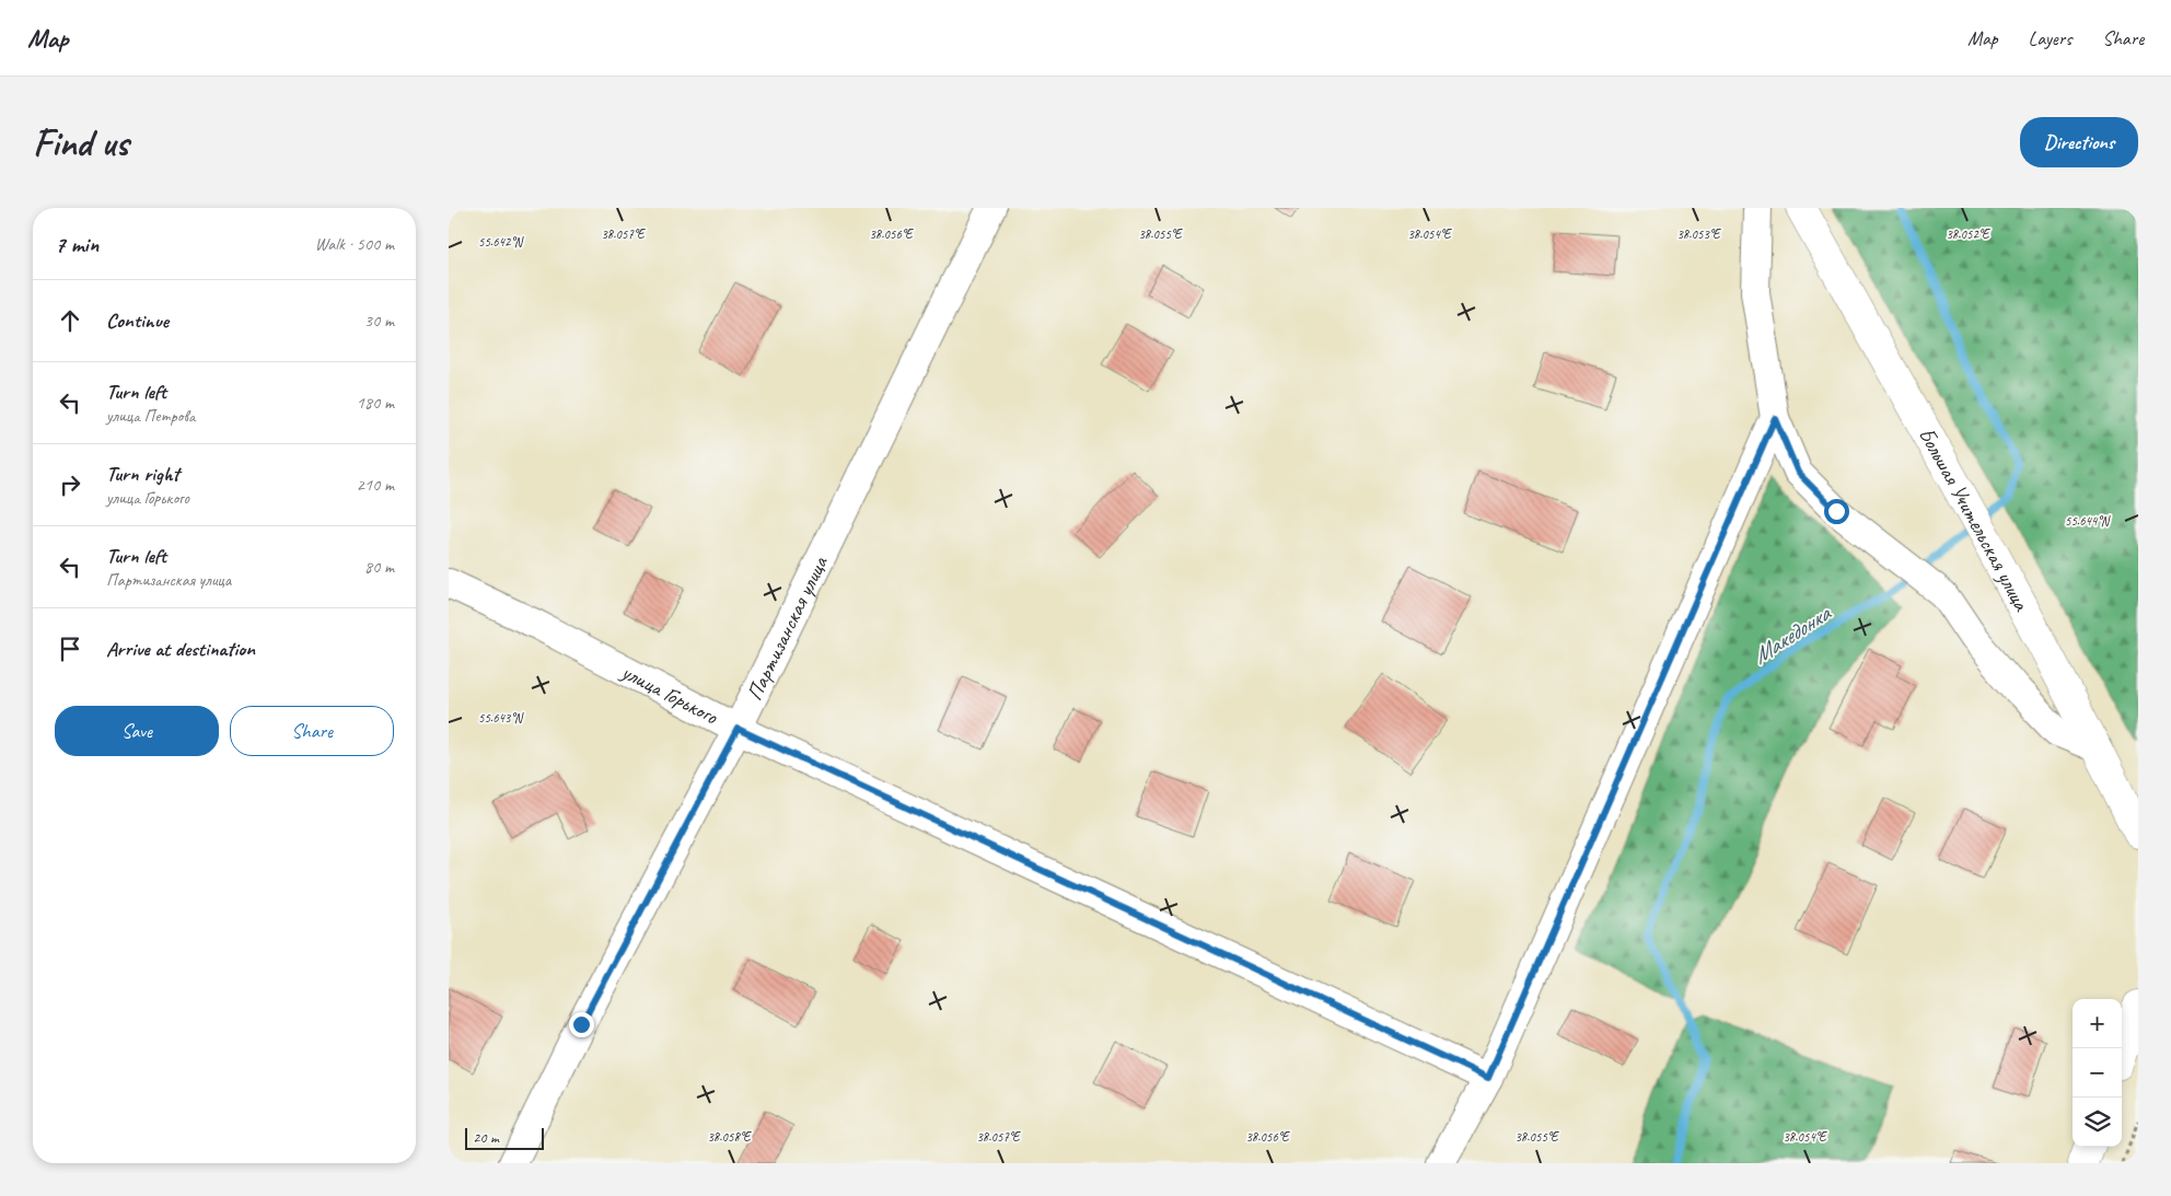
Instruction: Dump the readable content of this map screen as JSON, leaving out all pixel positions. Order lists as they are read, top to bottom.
{
  "streets": {
    "main road": ["Большая Учительская улица"],
    "street": ["Партизанская улица", "улица Горького"]
  },
  "crossings": [
    ["Партизанская улица", "улица Горького"]
  ],
  "water": ["Македонка"],
  "scale_bar": "20 m",
  "page": {
    "header": "Map",
    "nav": ["Map", "Layers", "Share"],
    "buttons": [
      "Directions",
      ["Save", "Share"]
    ],
    "title": "Find us",
    "heading": ["7 min", "Walk · 500 m"],
    "list": [
      ["Continue", "30 m"],
      ["Turn left", "улица Петрова", "180 m"],
      ["Turn right", "улица Горького", "210 m"],
      ["Turn left", "Партизанская улица", "80 m"],
      "Arrive at destination"
    ],
    "map_buttons": ["+", "−"],
    "scale": "20 m"
  },
  "coordinates": [
    "38.052°E",
    "38.057°E",
    "38.056°E",
    "38.055°E",
    "38.054°E",
    "38.053°E",
    "55.642°N",
    "55.644°N",
    "55.643°N",
    "38.058°E"
  ]
}
